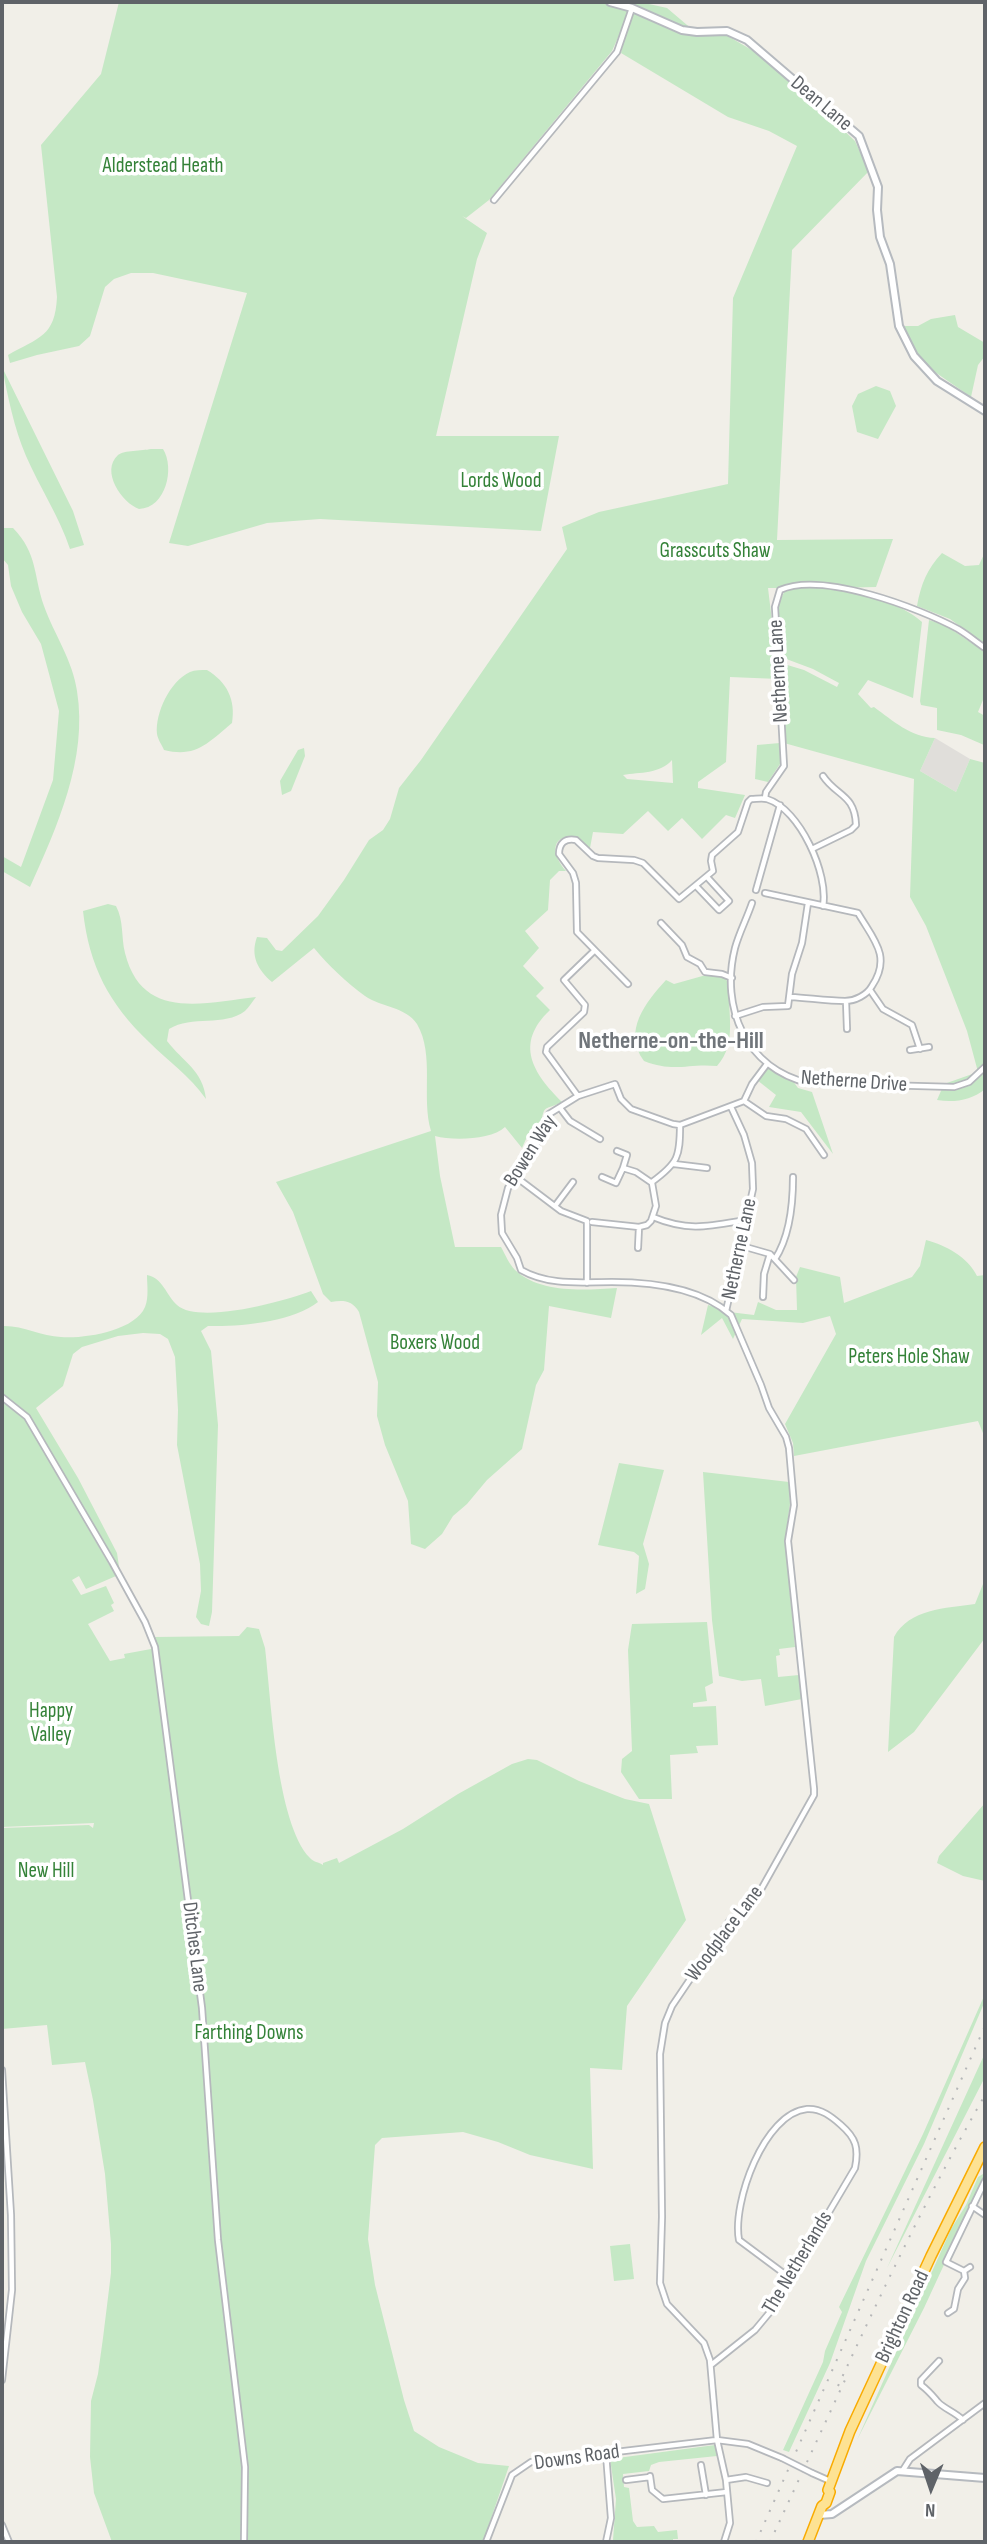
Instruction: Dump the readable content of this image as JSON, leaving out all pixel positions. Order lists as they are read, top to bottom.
{
  "streets": {
    "highway": ["Brighton Road"],
    "street": [
      "Dean Lane",
      "Netherne Lane",
      "Netherne Drive",
      "Bowen Way",
      "Woodplace Lane",
      "Ditches Lane",
      "The Netherlands",
      "Downs Road"
    ]
  },
  "crossings": [
    ["Netherne Lane", "Woodplace Lane"],
    ["Woodplace Lane", "The Netherlands"],
    ["Woodplace Lane", "Downs Road"]
  ],
  "districts": ["Netherne-on-the-Hill"],
  "parks": [
    "Alderstead Heath",
    "Lords Wood",
    "Grasscuts Shaw",
    "Boxers Wood",
    "Peters Hole Shaw",
    "Happy Valley",
    "New Hill",
    "Farthing Downs"
  ],
  "north": "bottom"
}
